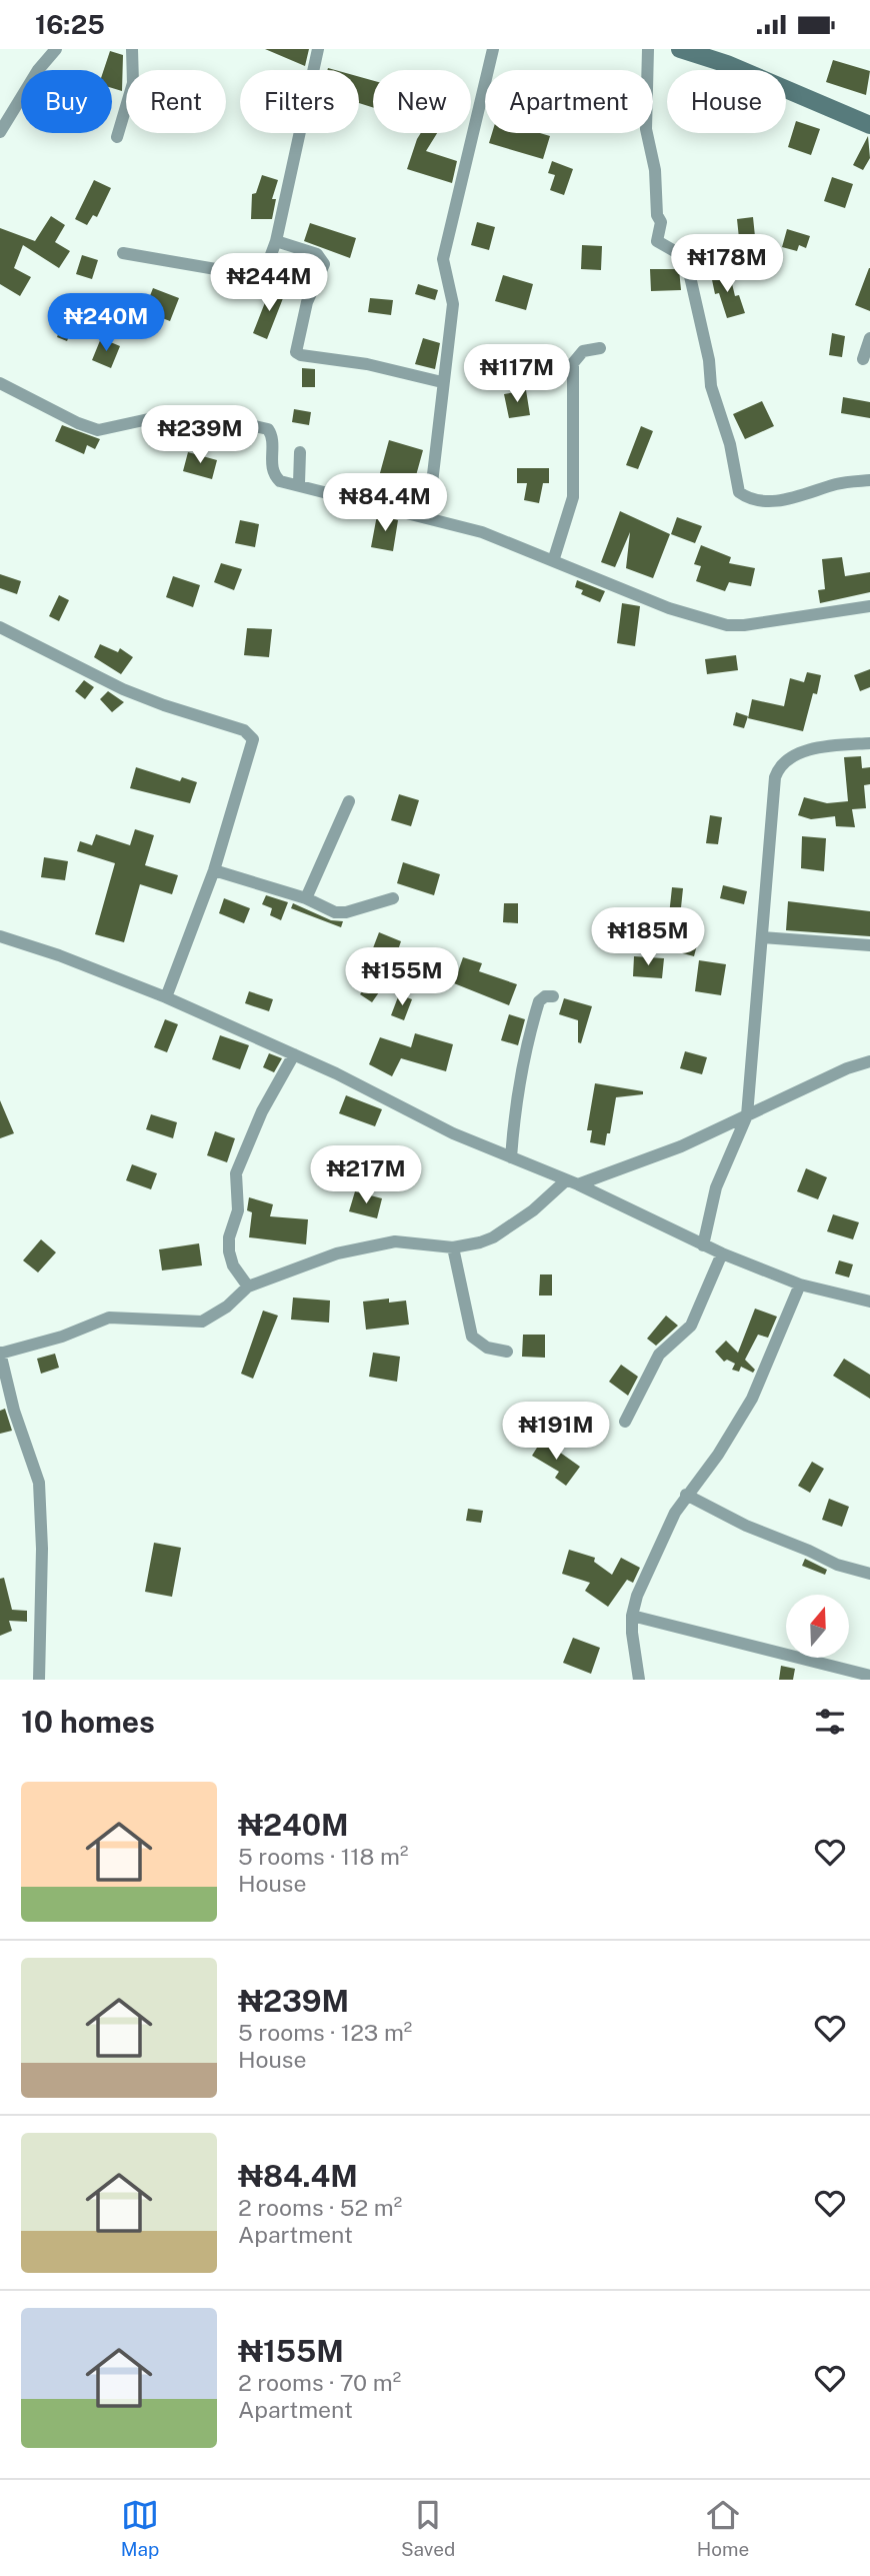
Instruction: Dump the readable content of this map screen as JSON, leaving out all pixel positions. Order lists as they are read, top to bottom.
{
  "north": "top",
  "page": {
    "status": "16:25",
    "chip": [
      "Buy",
      "Rent",
      "Filters",
      "New",
      "Apartment",
      "House"
    ],
    "price": [
      "₦178M",
      "₦244M",
      "₦240M",
      "₦117M",
      "₦239M",
      "₦84.4M",
      "₦185M",
      "₦155M",
      "₦217M",
      "₦191M"
    ],
    "heading": "10 homes",
    "list": [
      {
        "name": "₦240M",
        "note": "5 rooms · 118 m² · House"
      },
      {
        "name": "₦239M",
        "note": "5 rooms · 123 m² · House"
      },
      {
        "name": "₦84.4M",
        "note": "2 rooms · 52 m² · Apartment"
      },
      {
        "name": "₦155M",
        "note": "2 rooms · 70 m² · Apartment"
      }
    ],
    "tabs": ["Map", "Saved", "Home"]
  }
}
